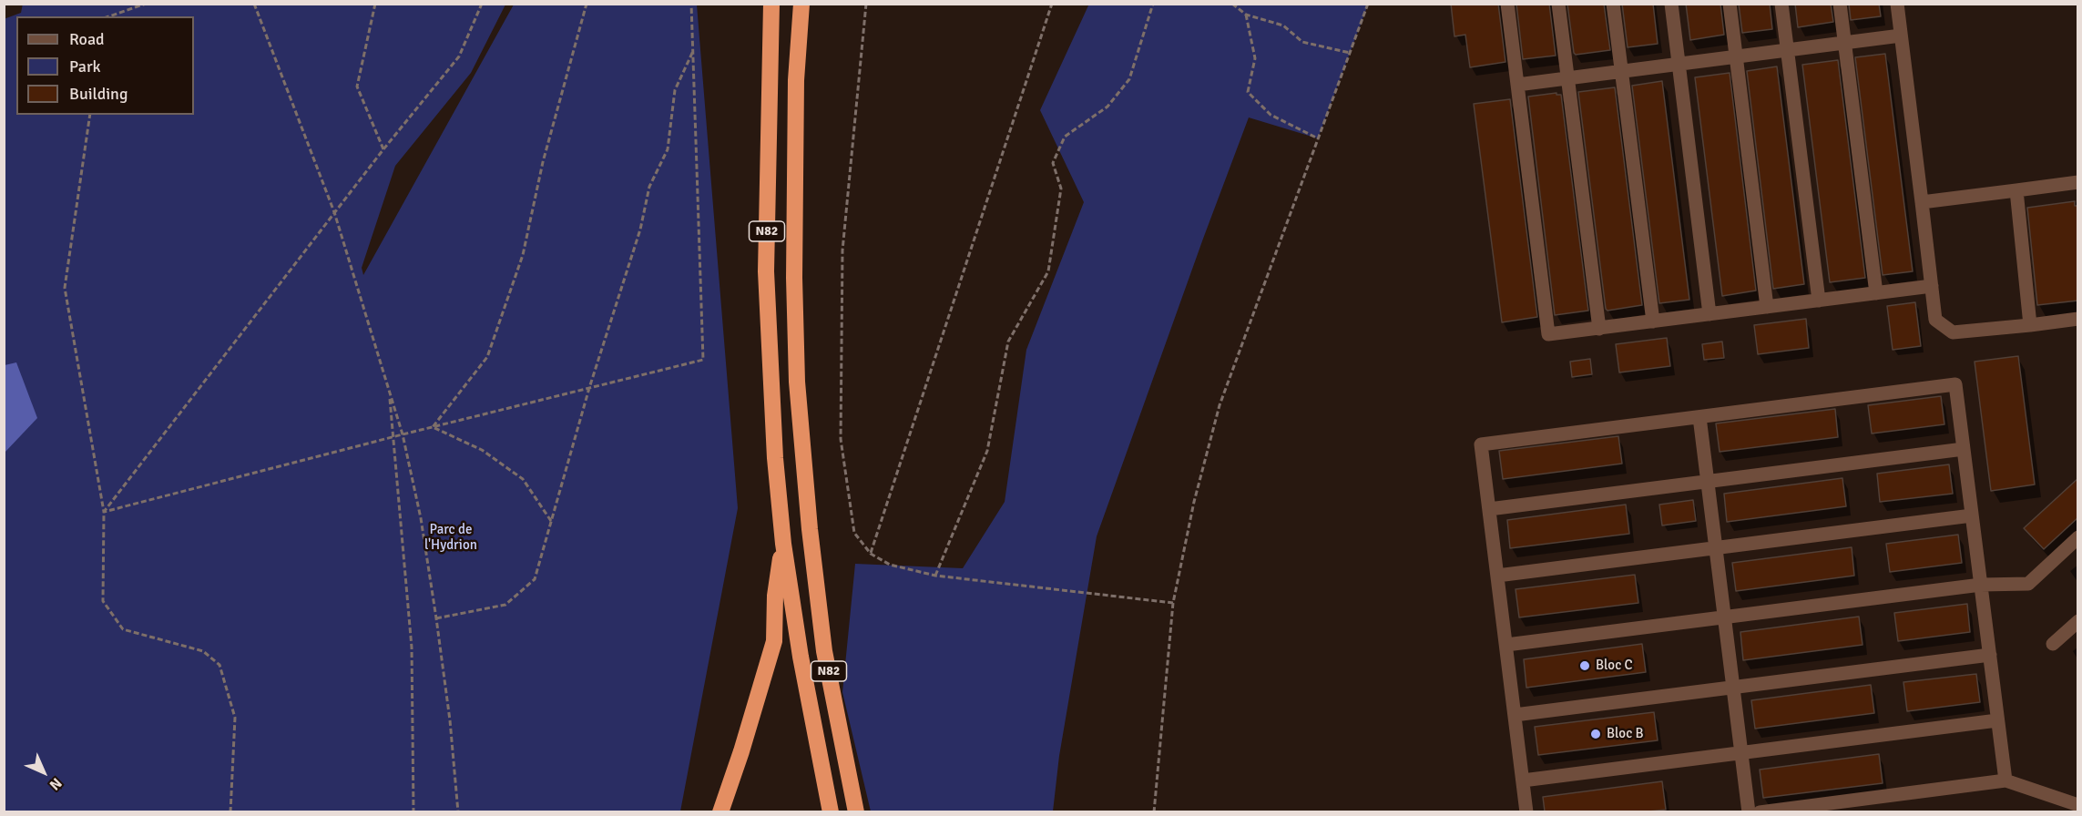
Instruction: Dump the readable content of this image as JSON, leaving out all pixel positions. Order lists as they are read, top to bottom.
{
  "streets": {
    "highway": ["N82"]
  },
  "parks": ["Parc de l'Hydrion"],
  "places": ["Bloc C", "Bloc B"],
  "legend": ["Road", "Park", "Building"],
  "north": "bottom right"
}
